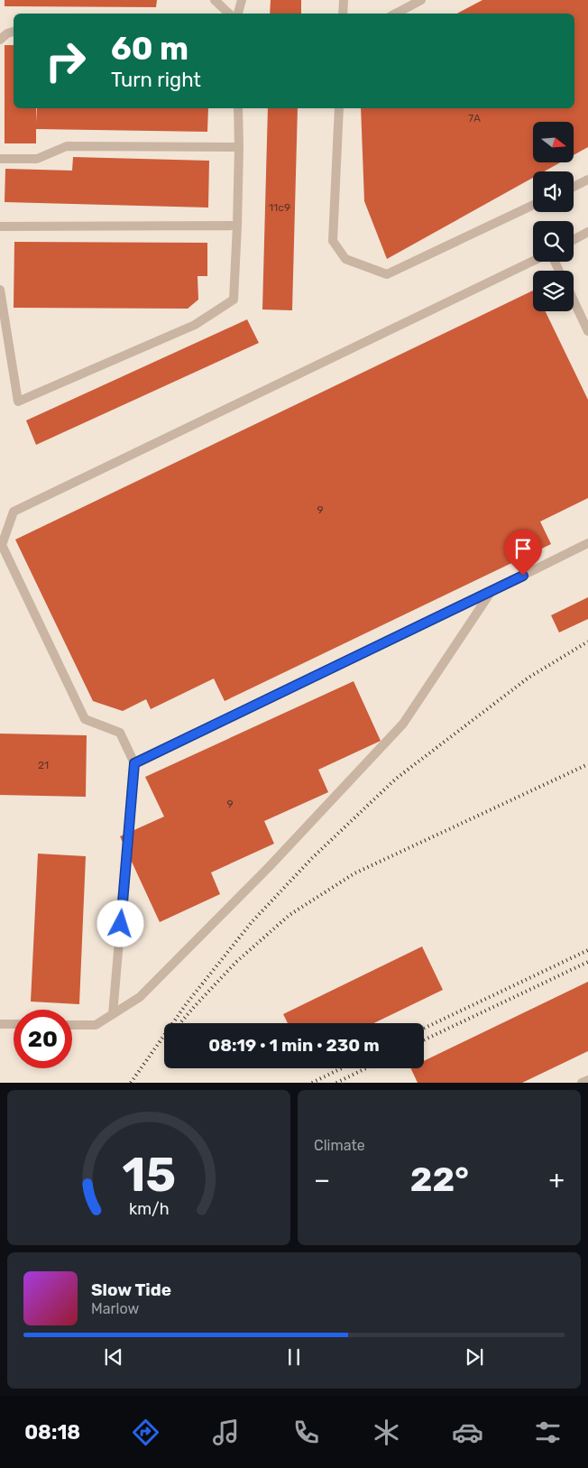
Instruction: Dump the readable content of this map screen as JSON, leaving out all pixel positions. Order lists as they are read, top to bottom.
{
  "house_numbers": [
    "7А",
    "11с9",
    "9",
    "21",
    "9"
  ],
  "north": "right",
  "page": {
    "turn": ["60 m", "Turn right"],
    "limit": "20",
    "trip": "08:19 · 1 min · 230 m",
    "tile": "Climate",
    "heat": ["−", "22°", "+"],
    "song": ["Slow Tide", "Marlow"],
    "tabs": "08:18",
    "gauge": ["15", "km/h"]
  }
}
